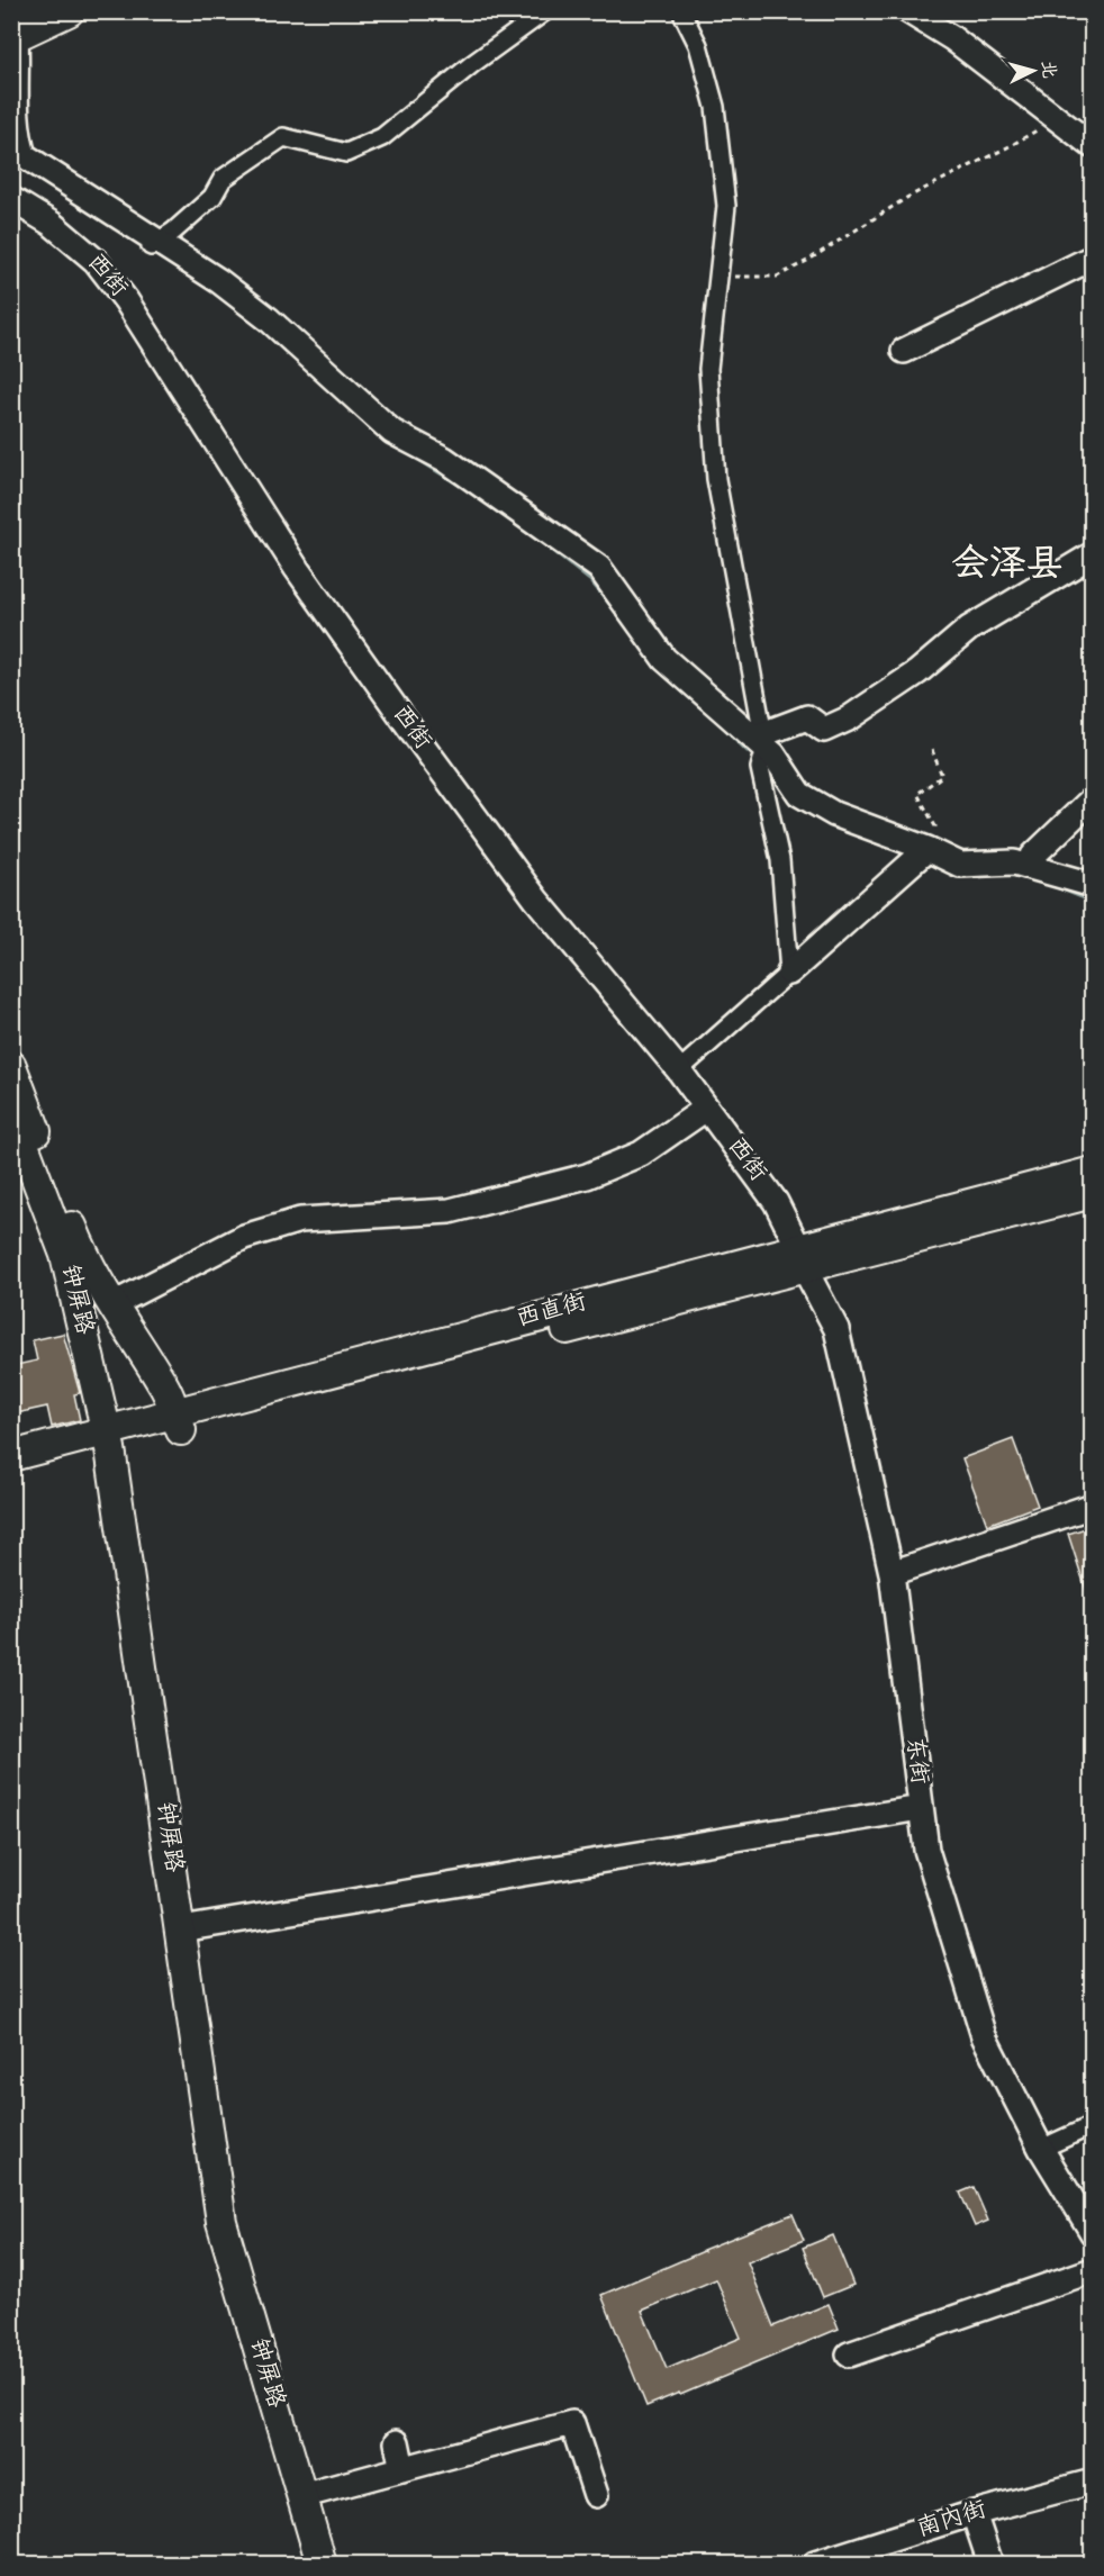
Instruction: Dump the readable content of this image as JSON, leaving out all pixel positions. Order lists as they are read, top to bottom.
{
  "streets": {
    "street": [
      "西街",
      "钟屏路",
      "西直街",
      "东街",
      "南内街"
    ]
  },
  "crossings": [
    ["西街", "西直街"],
    ["西街", "东街"],
    ["钟屏路", "西直街"],
    ["西直街", "东街"]
  ],
  "districts": ["会泽县"],
  "north": "right"
}
